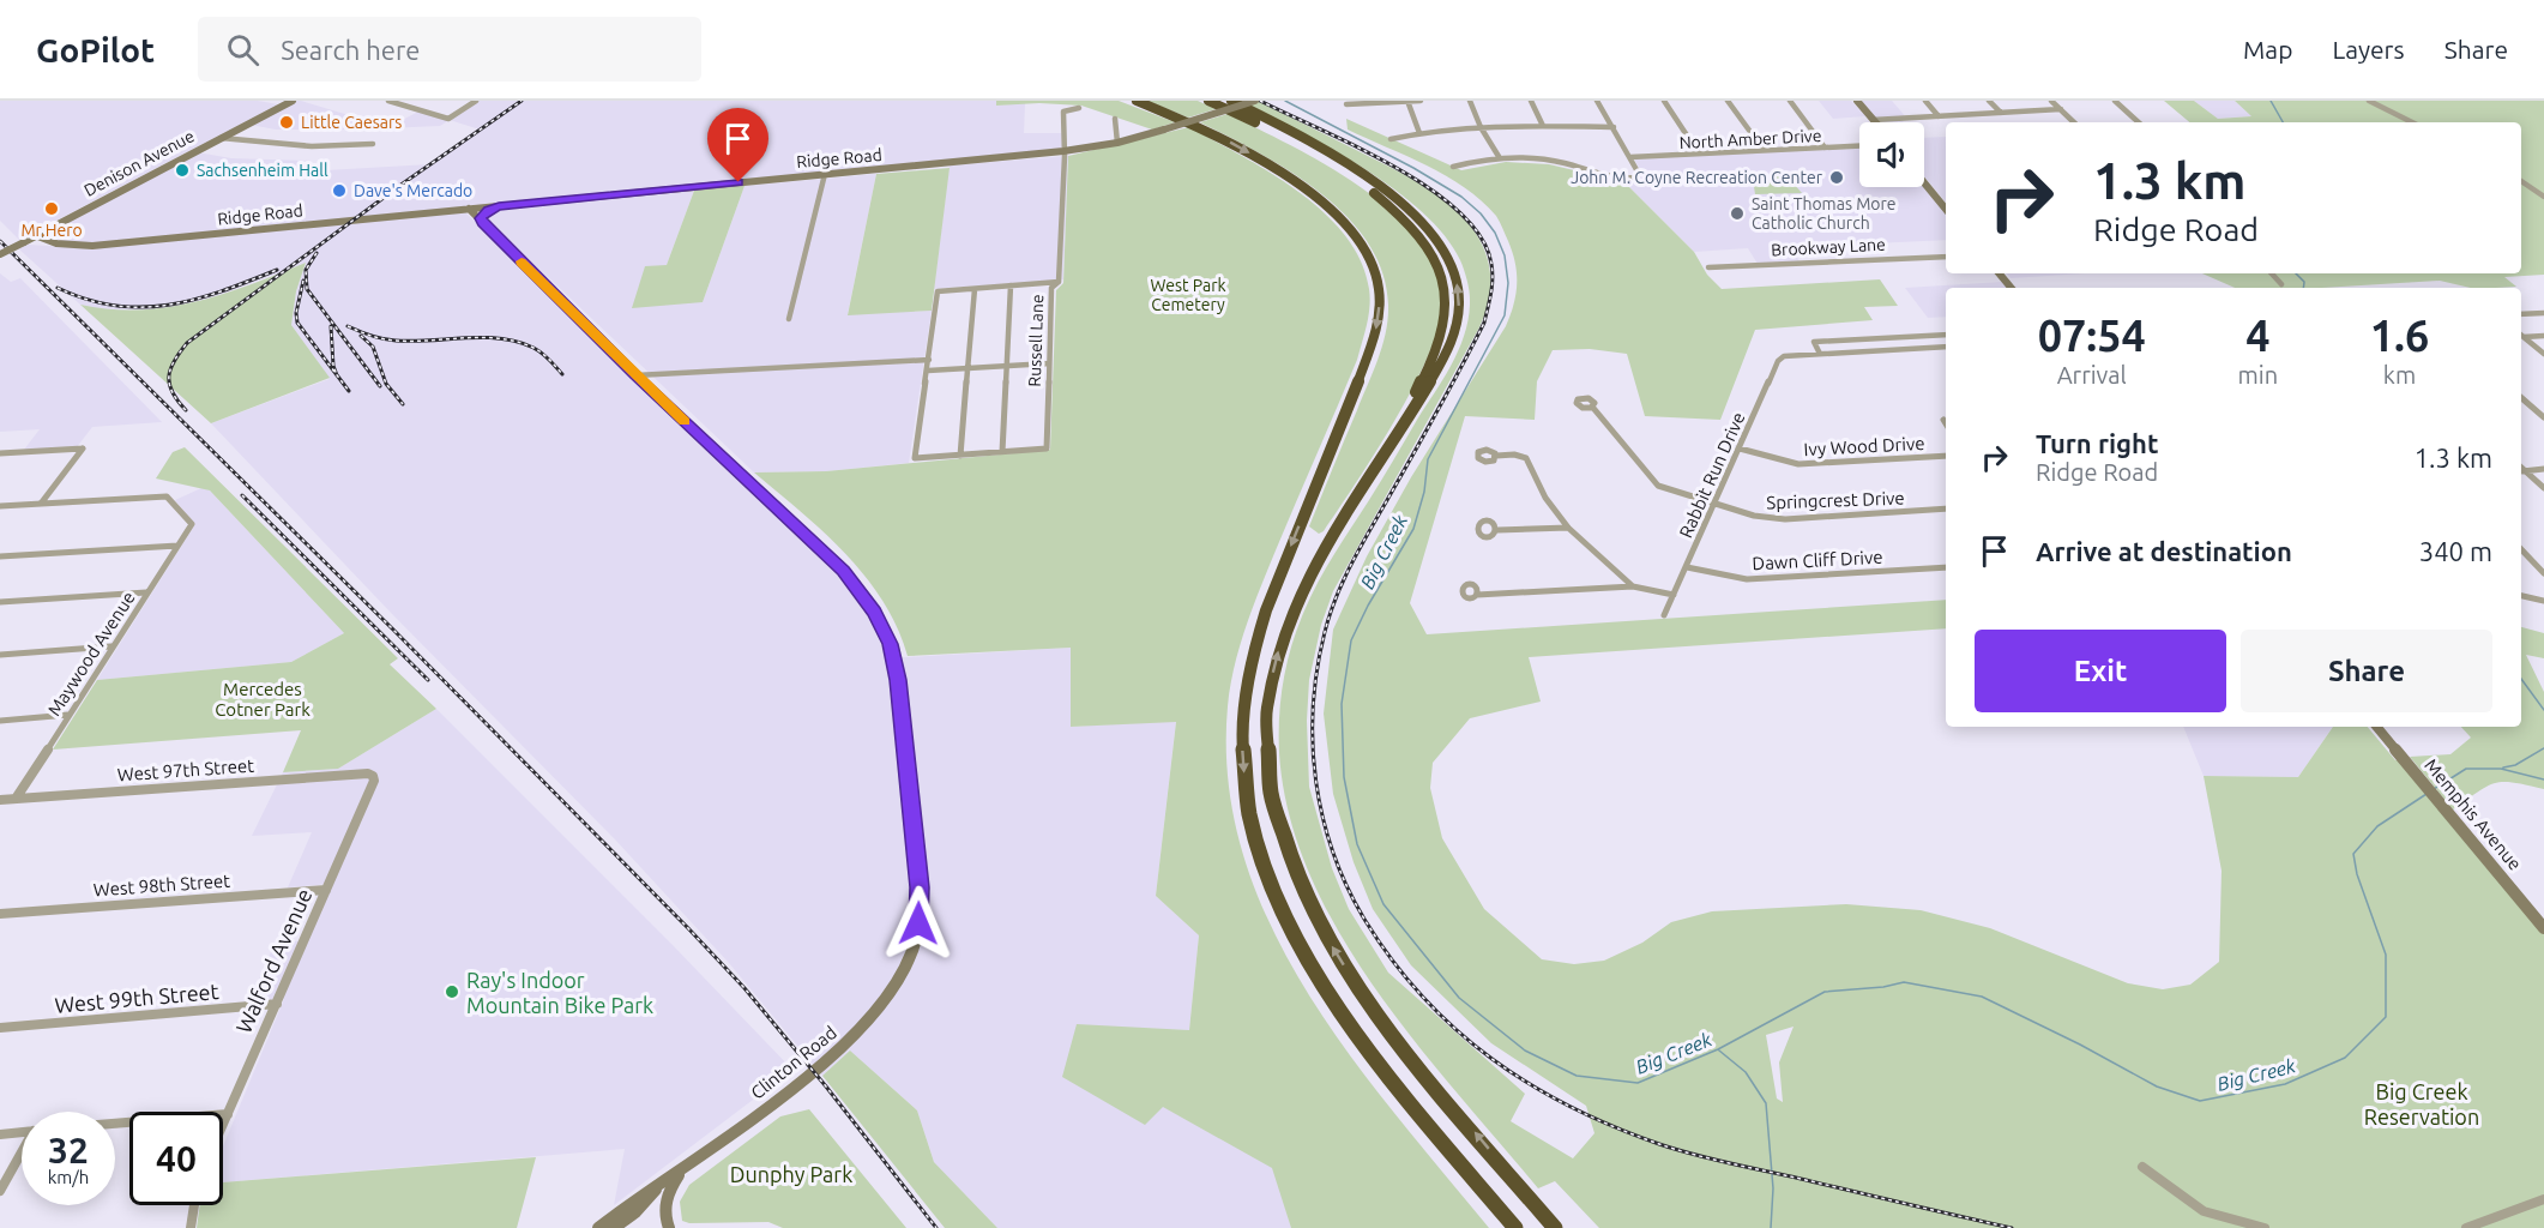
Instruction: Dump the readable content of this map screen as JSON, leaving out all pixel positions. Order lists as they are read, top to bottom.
{
  "streets": {
    "main road": [
      "Ridge Road",
      "Denison Avenue",
      "Memphis Avenue",
      "Clinton Road"
    ],
    "street": [
      "North Amber Drive",
      "Brookway Lane",
      "Russell Lane",
      "Ivy Wood Drive",
      "Rabbit Run Drive",
      "Springcrest Drive",
      "Dawn Cliff Drive",
      "Maywood Avenue",
      "West 97th Street",
      "West 98th Street",
      "Walford Avenue",
      "West 99th Street"
    ]
  },
  "crossings": [
    ["Ridge Road", "Denison Avenue"],
    ["Ridge Road", "Russell Lane"],
    ["Ridge Road", "Clinton Road"],
    ["Ivy Wood Drive", "Rabbit Run Drive"],
    ["Rabbit Run Drive", "Springcrest Drive"],
    ["Rabbit Run Drive", "Dawn Cliff Drive"],
    ["Maywood Avenue", "West 97th Street"],
    ["West 97th Street", "Walford Avenue"],
    ["West 98th Street", "Walford Avenue"],
    ["Walford Avenue", "West 99th Street"]
  ],
  "water": ["Big Creek"],
  "parks": [
    "West Park Cemetery",
    "Mercedes Cotner Park",
    "Big Creek Reservation",
    "Dunphy Park"
  ],
  "places": [
    "Little Caesars",
    "Sachsenheim Hall",
    "John M. Coyne Recreation Center",
    "Dave's Mercado",
    "Mr.Hero",
    "Saint Thomas More Catholic Church",
    "Ray's Indoor Mountain Bike Park"
  ],
  "page": {
    "header": "GoPilot",
    "search": "Search here",
    "nav": ["Map", "Layers", "Share"],
    "turn": ["1.3 km", "Ridge Road"],
    "eta": [
      "07:54",
      "Arrival",
      "4",
      "min",
      "1.6",
      "km"
    ],
    "list": [
      {
        "name": "Turn right",
        "note": "Ridge Road",
        "value": "1.3 km"
      },
      {
        "name": "Arrive at destination",
        "value": "340 m"
      }
    ],
    "buttons": ["Exit", "Share"],
    "speed": "32 km/h",
    "limit": "40"
  }
}
